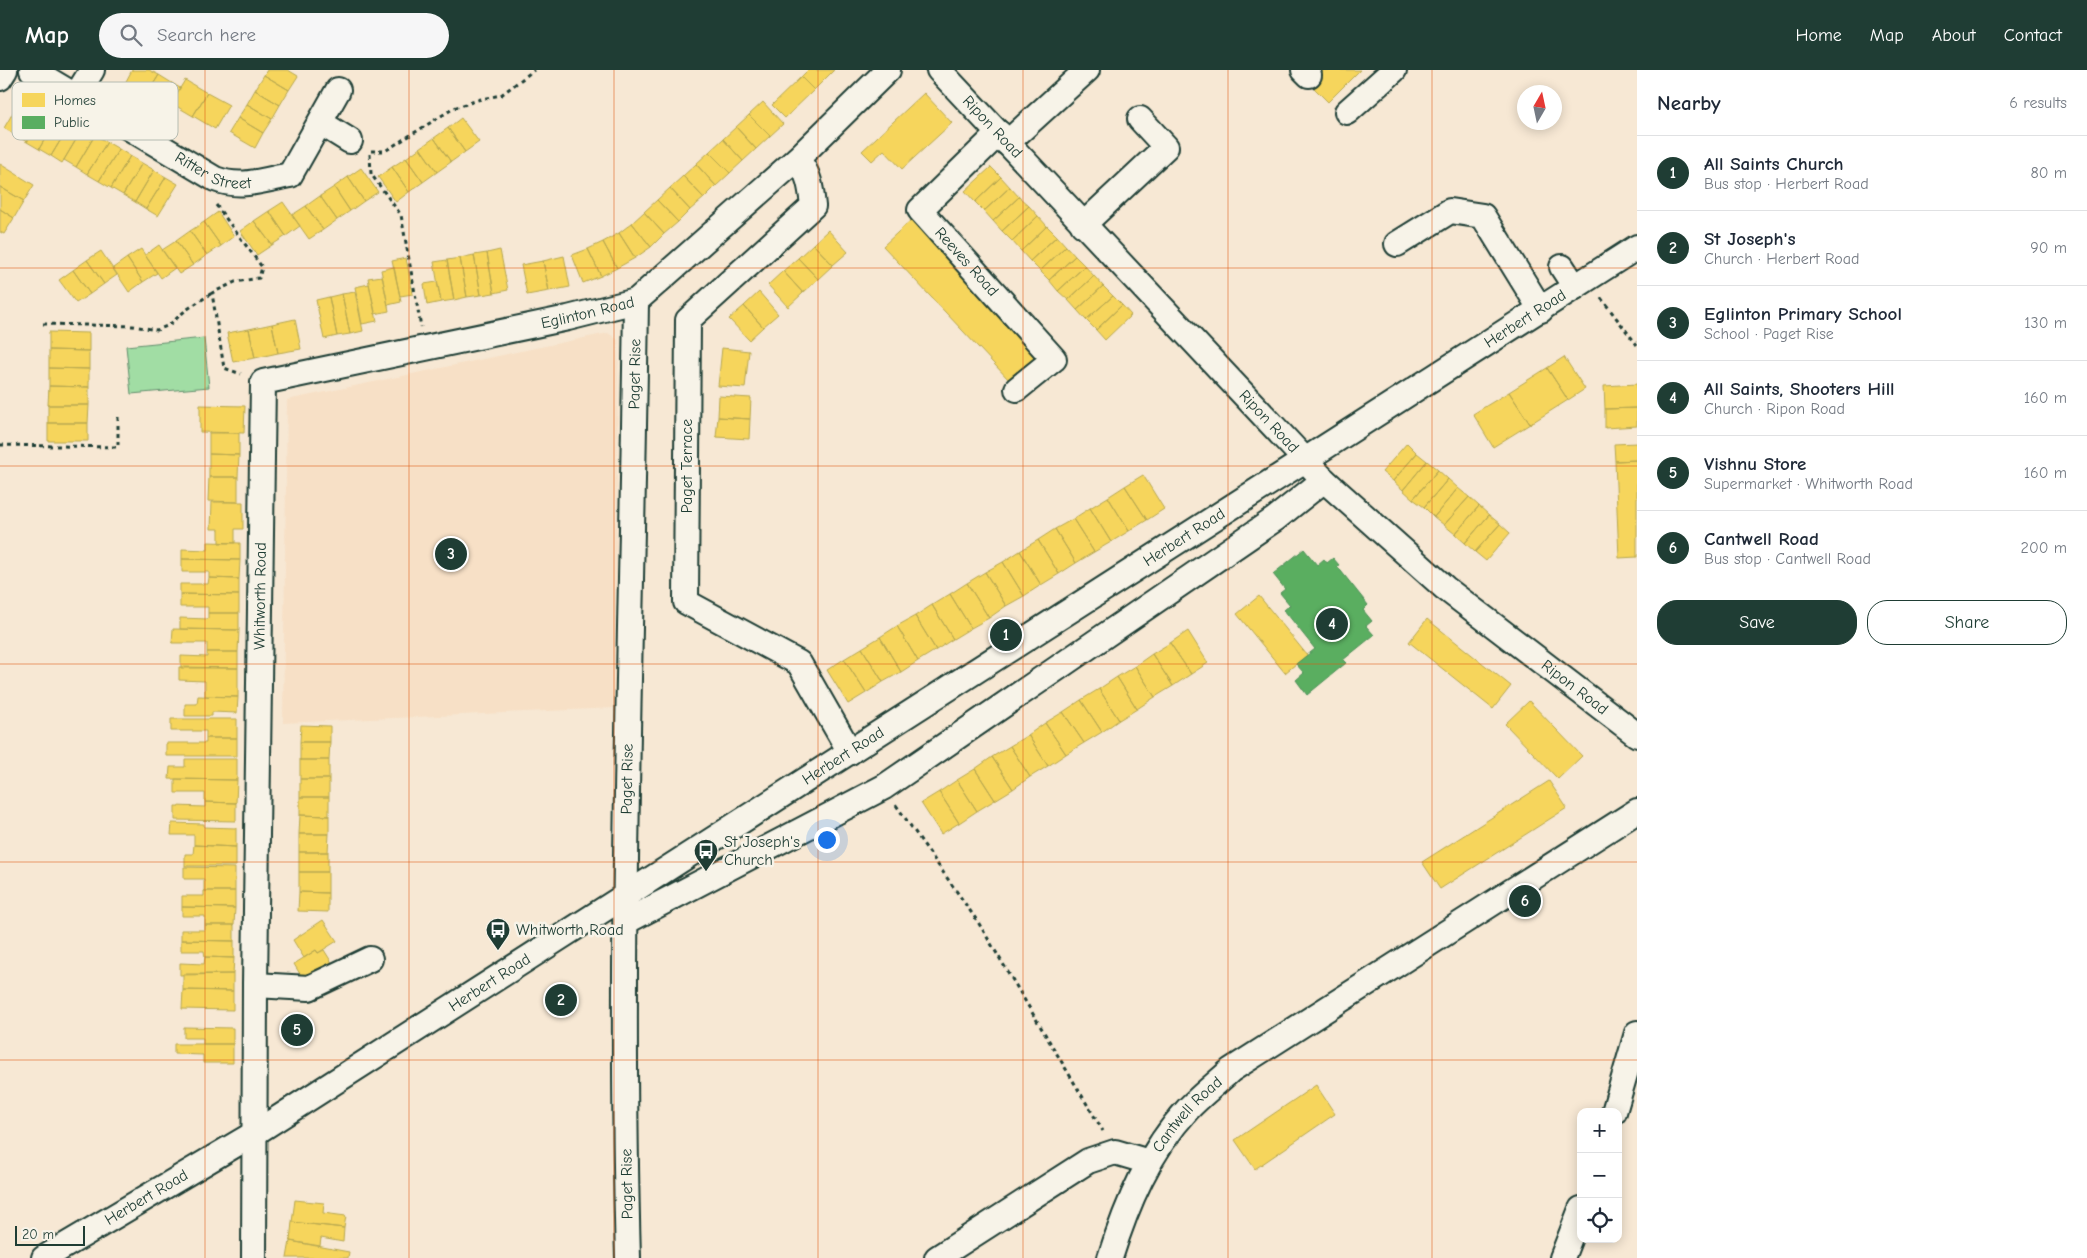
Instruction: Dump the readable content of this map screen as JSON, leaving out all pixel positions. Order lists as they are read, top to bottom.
{
  "streets": {
    "street": [
      "Ripon Road",
      "Ritter Street",
      "Reeves Road",
      "Eglinton Road",
      "Herbert Road",
      "Paget Rise",
      "Paget Terrace",
      "Whitworth Road",
      "Cantwell Road"
    ]
  },
  "crossings": [
    ["Ripon Road", "Reeves Road"],
    ["Ripon Road", "Herbert Road"],
    ["Eglinton Road", "Paget Rise"],
    ["Eglinton Road", "Paget Terrace"],
    ["Eglinton Road", "Whitworth Road"],
    ["Herbert Road", "Paget Rise"],
    ["Herbert Road", "Paget Terrace"],
    ["Herbert Road", "Whitworth Road"]
  ],
  "places": {
    "bus stop": ["St Joseph's Church", "Whitworth Road"]
  },
  "legend": ["Homes", "Public"],
  "scale_bar": "20 m",
  "north": "top",
  "page": {
    "header": "Map",
    "search": "Search here",
    "nav": [
      "Home",
      "Map",
      "About",
      "Contact"
    ],
    "heading": ["Nearby", "6 results"],
    "list": [
      {
        "mark": "1",
        "name": "All Saints Church",
        "note": "Bus stop · Herbert Road",
        "value": "80 m"
      },
      {
        "mark": "2",
        "name": "St Joseph's",
        "note": "Church · Herbert Road",
        "value": "90 m"
      },
      {
        "mark": "3",
        "name": "Eglinton Primary School",
        "note": "School · Paget Rise",
        "value": "130 m"
      },
      {
        "mark": "4",
        "name": "All Saints, Shooters Hill",
        "note": "Church · Ripon Road",
        "value": "160 m"
      },
      {
        "mark": "5",
        "name": "Vishnu Store",
        "note": "Supermarket · Whitworth Road",
        "value": "160 m"
      },
      {
        "mark": "6",
        "name": "Cantwell Road",
        "note": "Bus stop · Cantwell Road",
        "value": "200 m"
      }
    ],
    "pins": [
      "3",
      "4",
      "1",
      "6",
      "2",
      "5"
    ],
    "buttons": ["Save", "Share"],
    "map_buttons": ["+", "−"],
    "scale": "20 m"
  }
}
